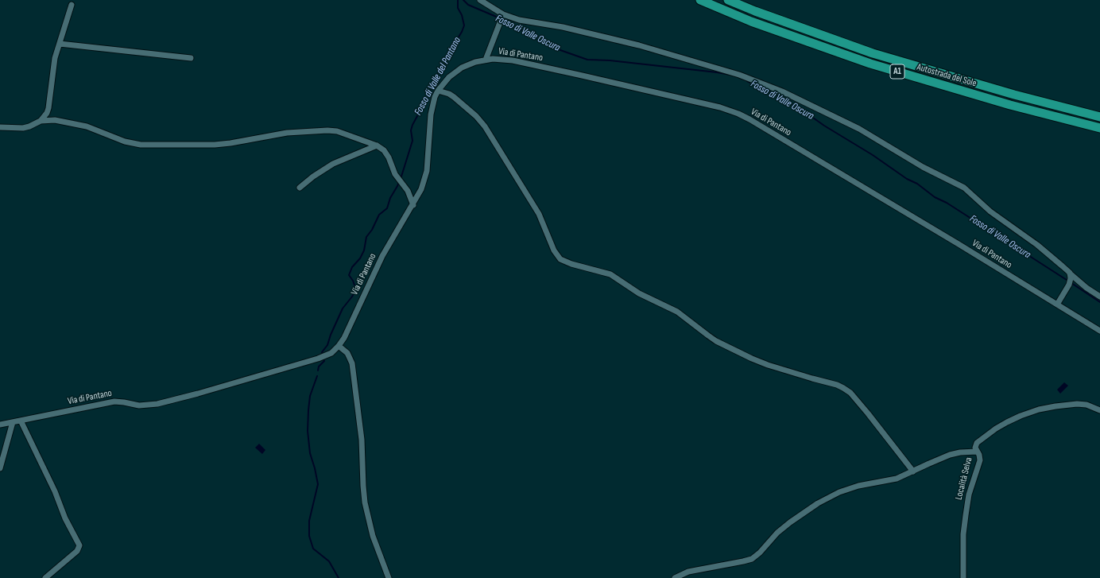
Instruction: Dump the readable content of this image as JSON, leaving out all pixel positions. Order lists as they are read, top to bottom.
{
  "streets": {
    "highway": ["A1", "Autostrada del Sole"],
    "street": ["Via di Pantano", "Località Selva"]
  },
  "water": ["Fosso di Valle Oscura", "Fosso di Valle del Pantano"]
}
